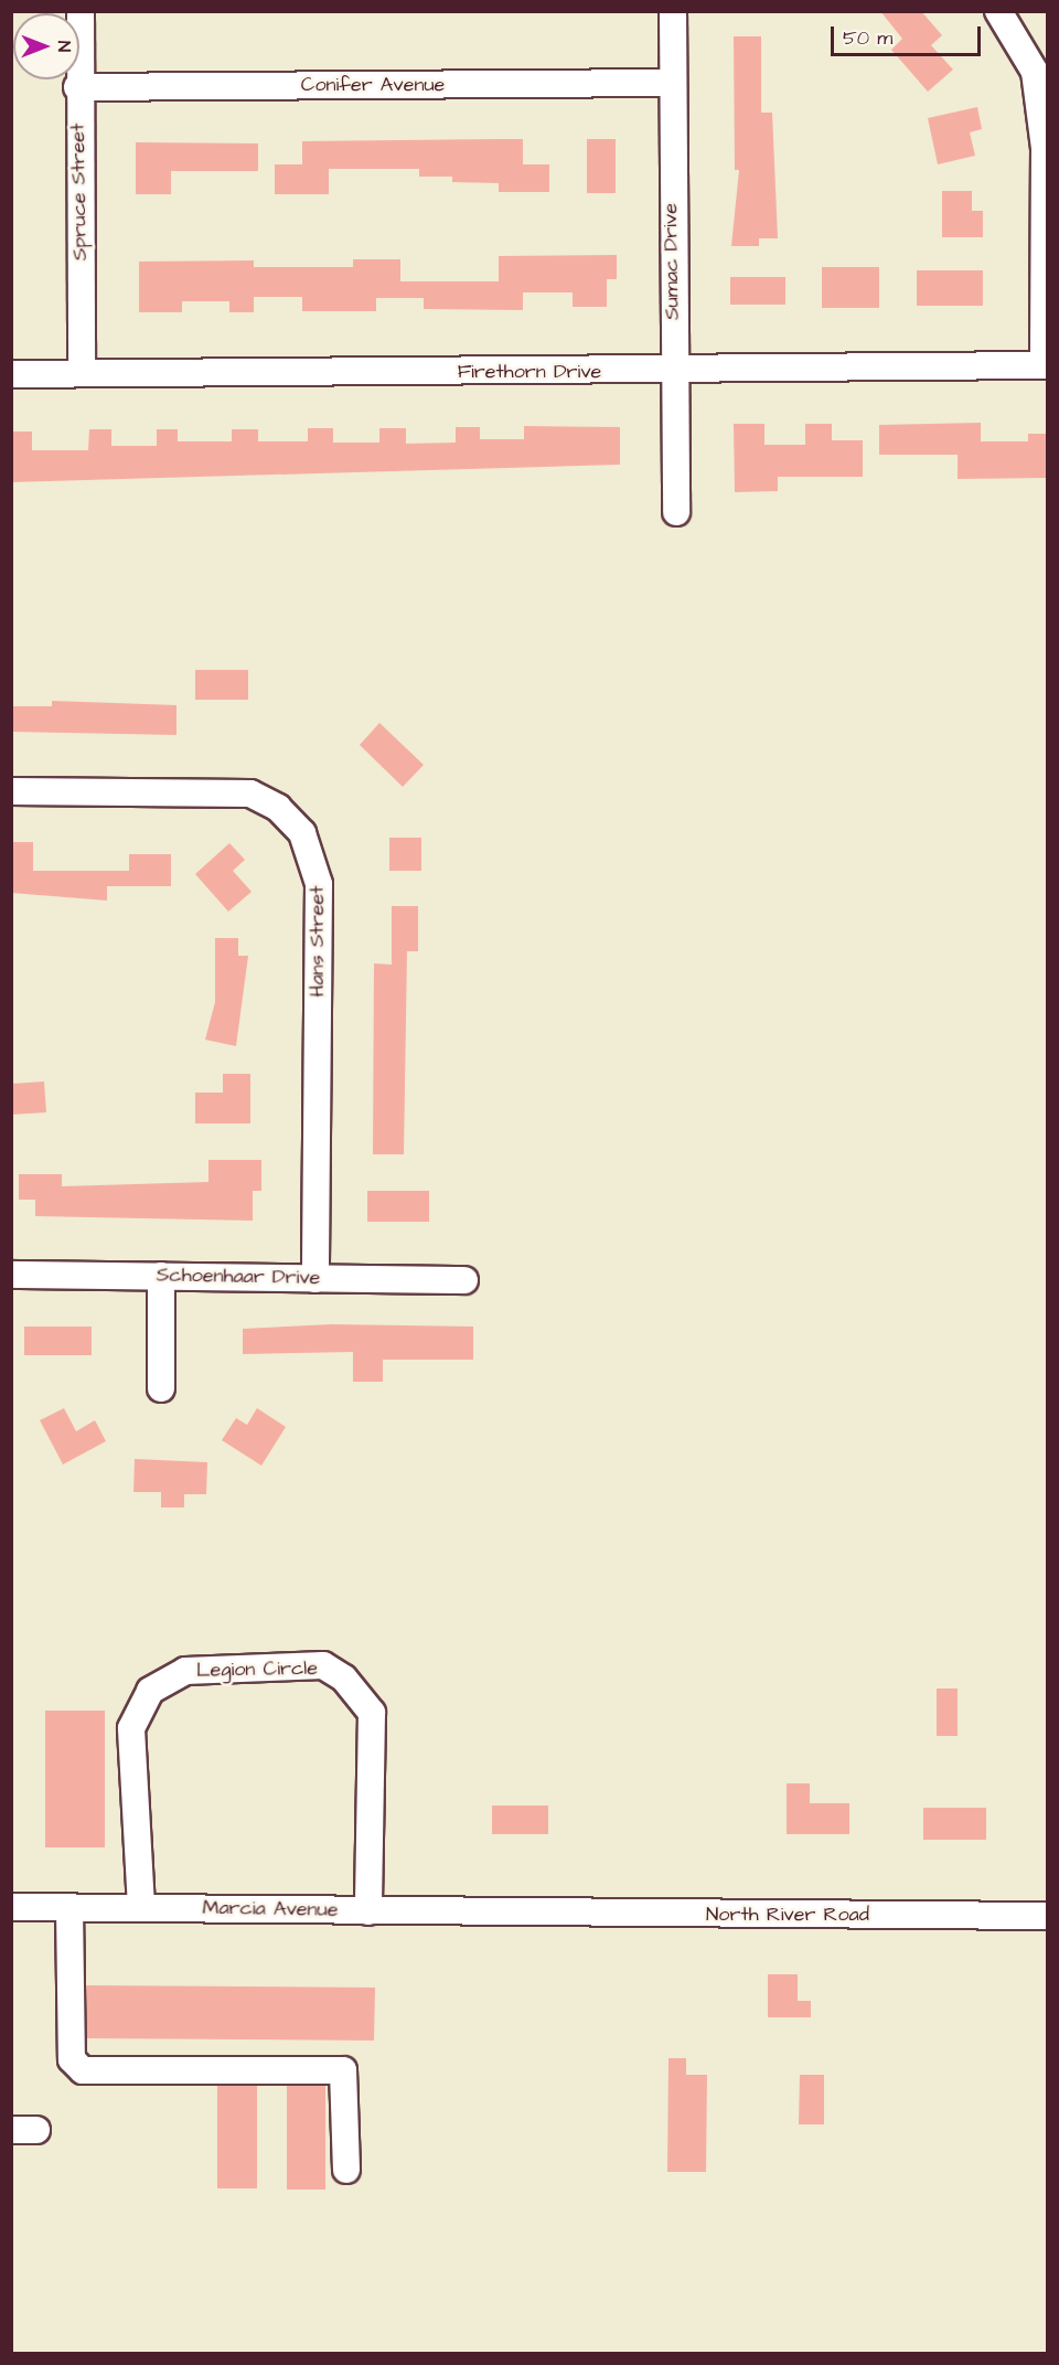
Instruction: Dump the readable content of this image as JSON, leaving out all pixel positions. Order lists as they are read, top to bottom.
{
  "streets": {
    "street": [
      "Conifer Avenue",
      "Spruce Street",
      "Sumac Drive",
      "Firethorn Drive",
      "Hans Street",
      "Schoenhaar Drive",
      "Legion Circle",
      "Marcia Avenue",
      "North River Road"
    ]
  },
  "crossings": [
    ["Conifer Avenue", "Spruce Street"],
    ["Conifer Avenue", "Sumac Drive"],
    ["Spruce Street", "Firethorn Drive"],
    ["Sumac Drive", "Firethorn Drive"],
    ["Hans Street", "Schoenhaar Drive"],
    ["Legion Circle", "Marcia Avenue"],
    ["Marcia Avenue", "North River Road"]
  ],
  "scale_bar": "50 m",
  "north": "right"
}
